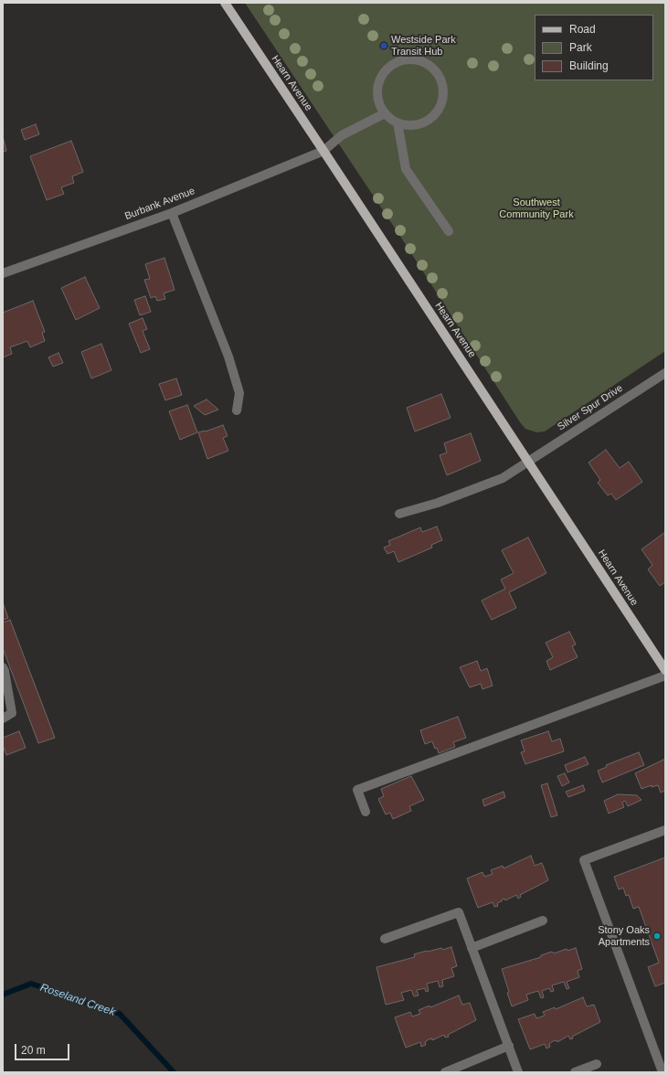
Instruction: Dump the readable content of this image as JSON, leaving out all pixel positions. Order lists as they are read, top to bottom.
{
  "streets": {
    "main road": ["Hearn Avenue"],
    "street": ["Burbank Avenue", "Silver Spur Drive"]
  },
  "crossings": [
    ["Hearn Avenue", "Burbank Avenue"],
    ["Hearn Avenue", "Silver Spur Drive"]
  ],
  "water": ["Roseland Creek"],
  "parks": ["Southwest Community Park"],
  "places": ["Westside Park Transit Hub", "Stony Oaks Apartments"],
  "legend": ["Road", "Park", "Building"],
  "scale_bar": "20 m"
}
